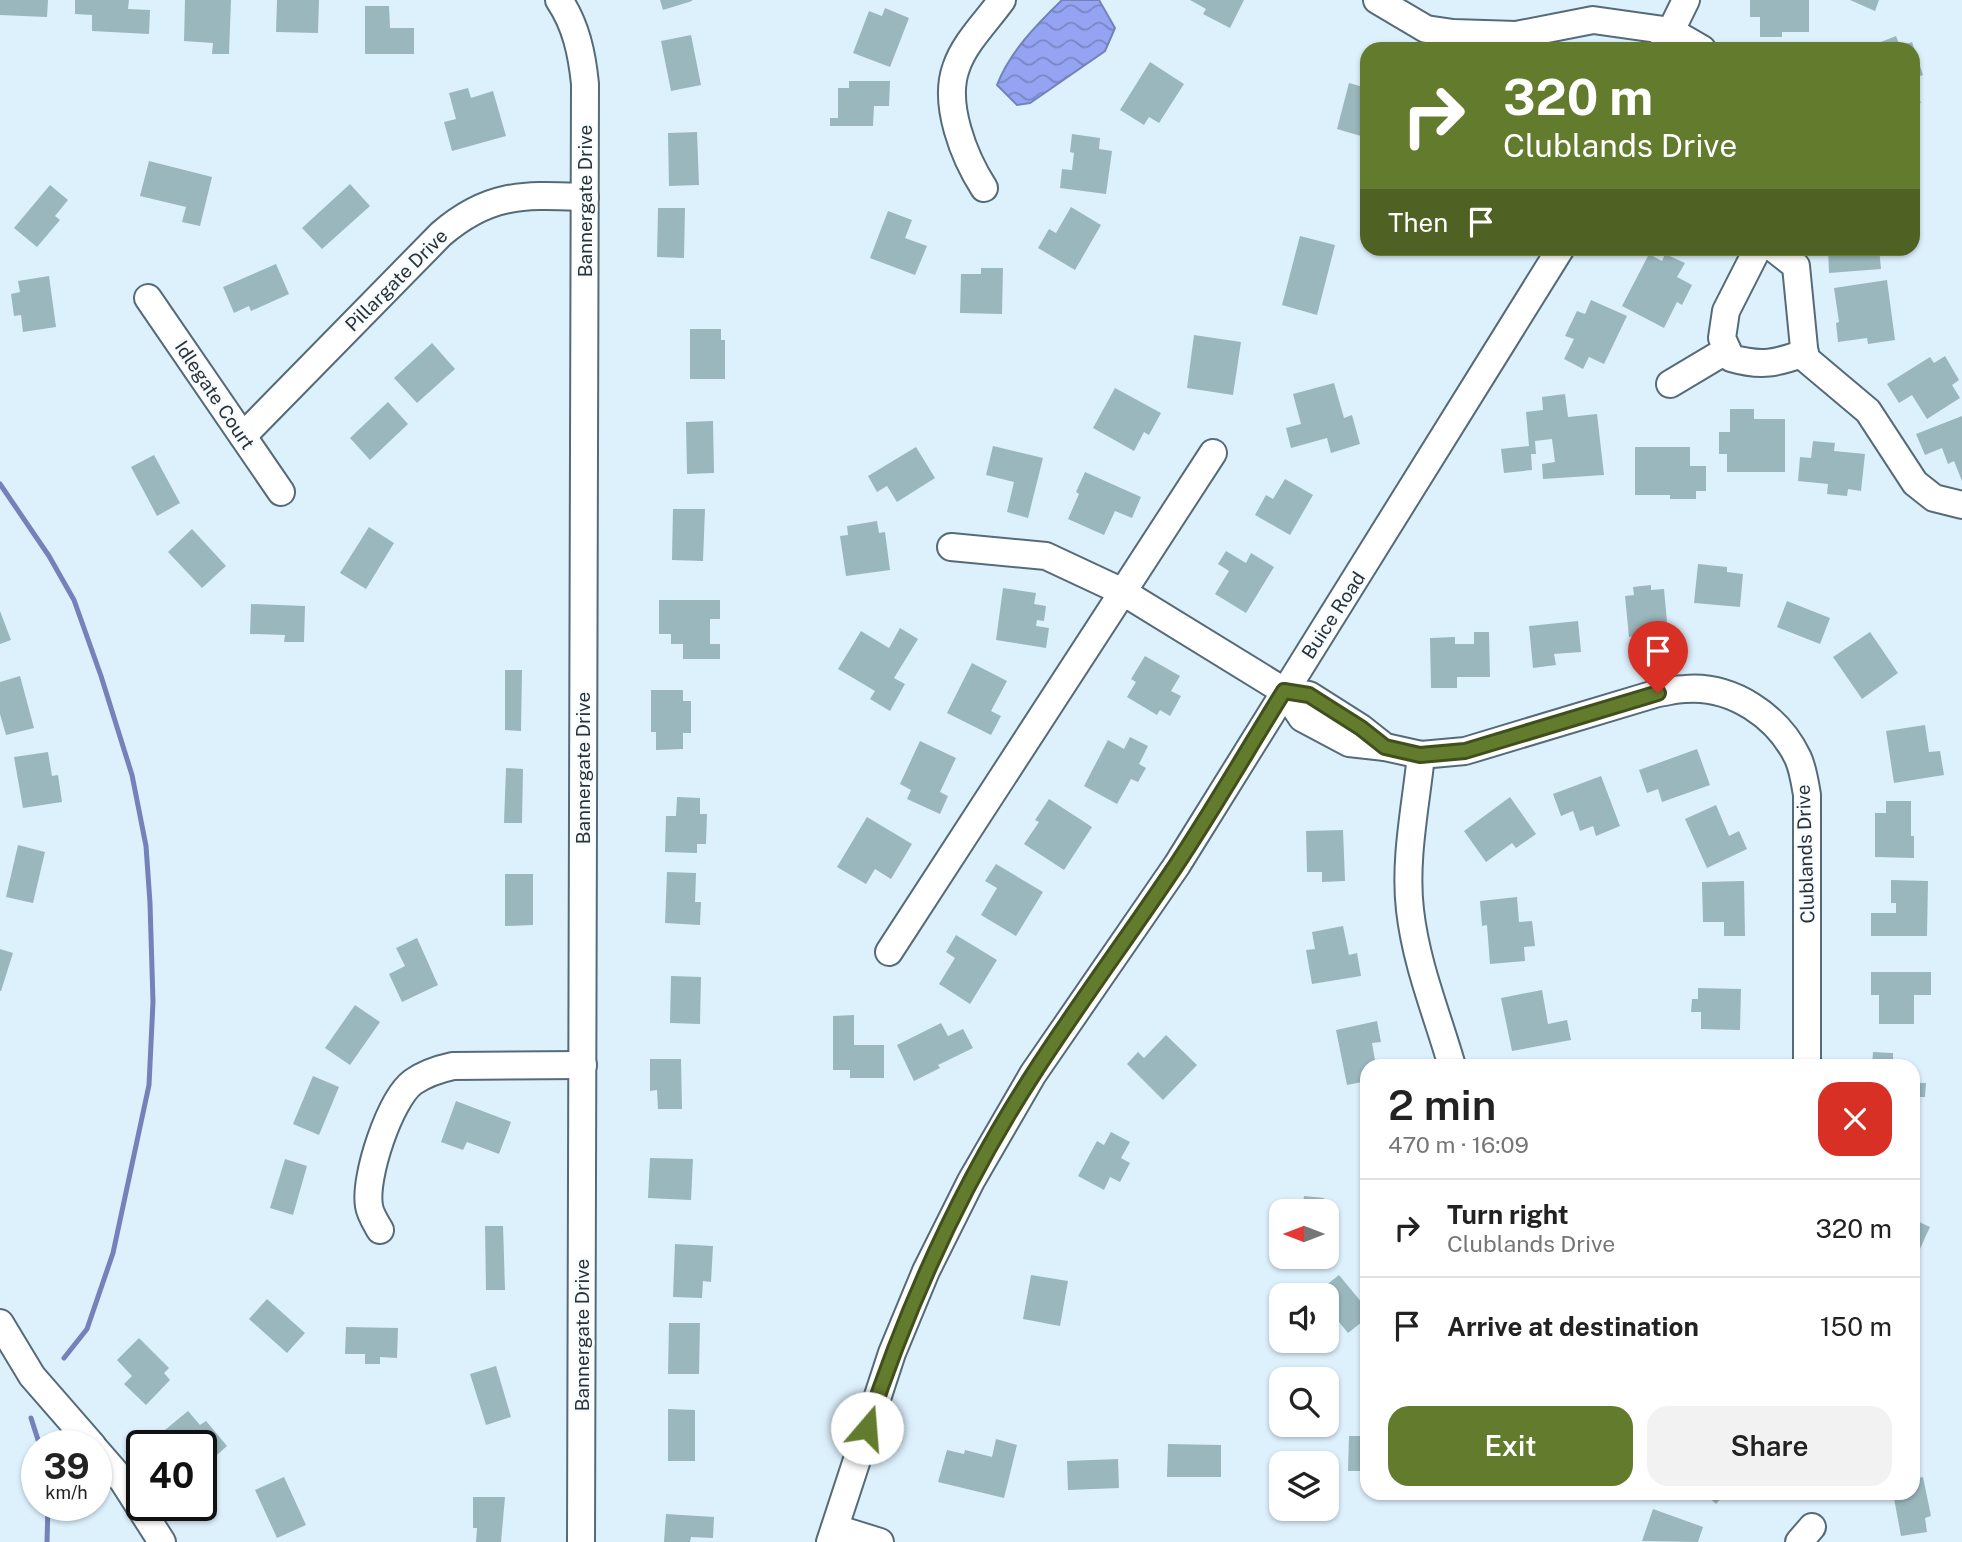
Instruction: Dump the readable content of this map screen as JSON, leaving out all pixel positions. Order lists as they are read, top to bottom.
{
  "streets": {
    "street": [
      "Bannergate Drive",
      "Pillargate Drive",
      "Idlegate Court",
      "Buice Road",
      "Clublands Drive"
    ]
  },
  "crossings": [
    ["Bannergate Drive", "Pillargate Drive"],
    ["Pillargate Drive", "Idlegate Court"],
    ["Buice Road", "Clublands Drive"]
  ],
  "north": "left",
  "page": {
    "turn": ["320 m", "Clublands Drive"],
    "then": "Then",
    "heading": ["2 min", "470 m · 16:09"],
    "list": [
      {
        "name": "Turn right",
        "note": "Clublands Drive",
        "value": "320 m"
      },
      {
        "name": "Arrive at destination",
        "value": "150 m"
      }
    ],
    "buttons": ["Exit", "Share"],
    "speed": "39 km/h",
    "limit": "40"
  }
}
